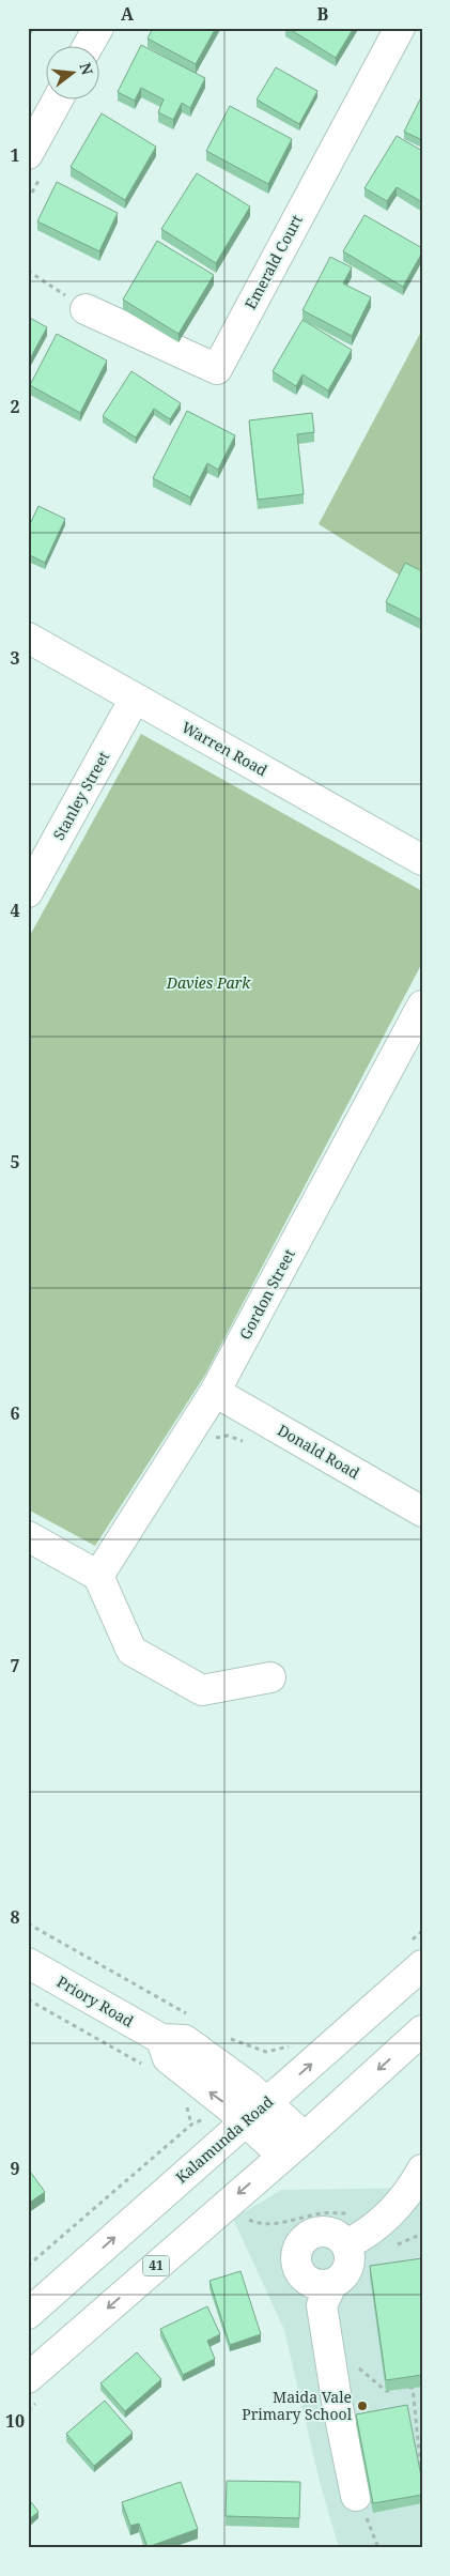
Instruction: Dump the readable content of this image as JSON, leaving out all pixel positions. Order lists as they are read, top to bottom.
{
  "streets": {
    "street": [
      "Emerald Court",
      "Warren Road",
      "Stanley Street",
      "Gordon Street",
      "Donald Road",
      "Priory Road",
      "Kalamunda Road",
      "41"
    ]
  },
  "crossings": [
    ["Warren Road", "Stanley Street"],
    ["Gordon Street", "Donald Road"],
    ["Priory Road", "Kalamunda Road"],
    ["Priory Road", "41"]
  ],
  "parks": ["Davies Park"],
  "places": ["Maida Vale Primary School"],
  "north": "right",
  "grid": {
    "columns": ["A", "B"],
    "rows": [
      "1",
      "2",
      "3",
      "4",
      "5",
      "6",
      "7",
      "8",
      "9",
      "10"
    ]
  }
}
